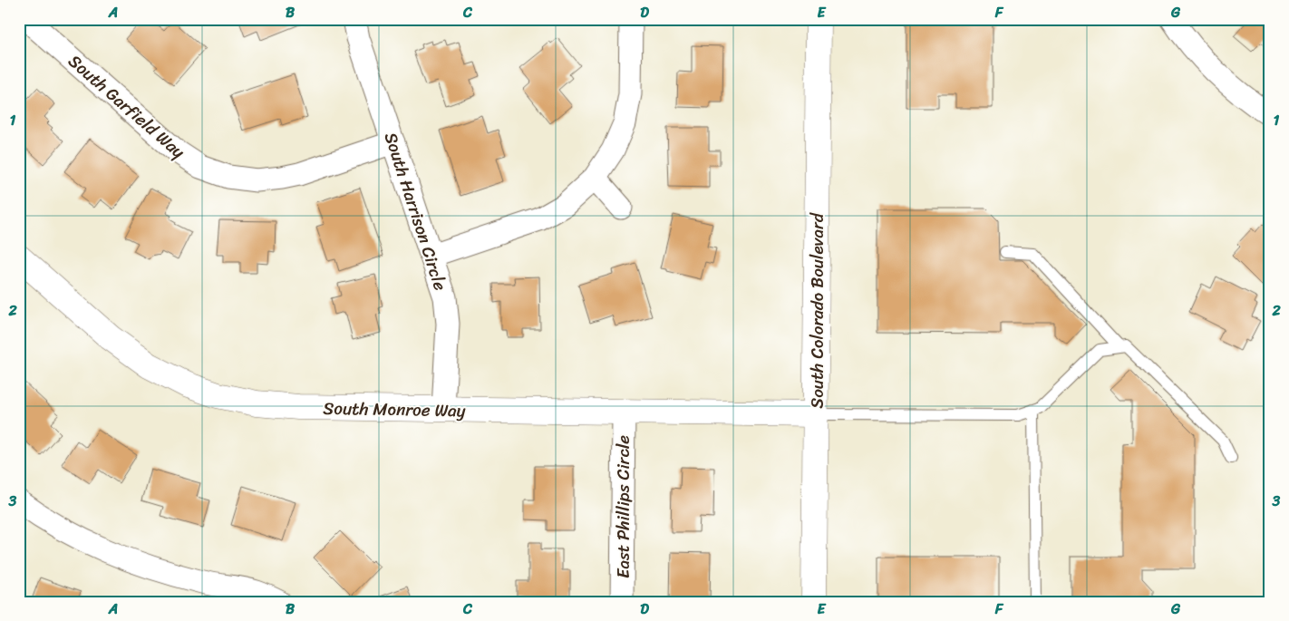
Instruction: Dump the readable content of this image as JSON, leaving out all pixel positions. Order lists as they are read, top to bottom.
{
  "streets": {
    "street": [
      "South Garfield Way",
      "South Harrison Circle",
      "South Colorado Boulevard",
      "South Monroe Way",
      "East Phillips Circle"
    ]
  },
  "crossings": [
    ["South Garfield Way", "South Harrison Circle"],
    ["South Harrison Circle", "South Monroe Way"],
    ["South Colorado Boulevard", "South Monroe Way"],
    ["South Monroe Way", "East Phillips Circle"]
  ],
  "grid": {
    "columns": [
      "A",
      "B",
      "C",
      "D",
      "E",
      "F",
      "G"
    ],
    "rows": ["1", "2", "3"]
  }
}
